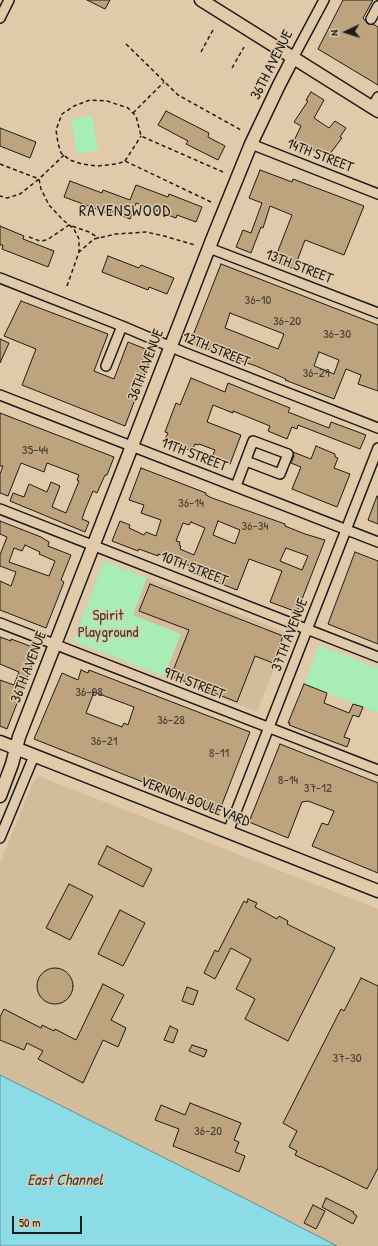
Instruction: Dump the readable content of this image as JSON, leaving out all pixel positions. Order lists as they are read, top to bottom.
{
  "streets": {
    "main road": ["36TH AVENUE", "VERNON BOULEVARD"],
    "street": [
      "14TH STREET",
      "13TH STREET",
      "12TH STREET",
      "11TH STREET",
      "10TH STREET",
      "37TH AVENUE",
      "9TH STREET"
    ]
  },
  "crossings": [
    ["36TH AVENUE", "14TH STREET"],
    ["36TH AVENUE", "13TH STREET"],
    ["36TH AVENUE", "12TH STREET"],
    ["36TH AVENUE", "11TH STREET"],
    ["36TH AVENUE", "10TH STREET"],
    ["36TH AVENUE", "9TH STREET"],
    ["36TH AVENUE", "VERNON BOULEVARD"],
    ["11TH STREET", "37TH AVENUE"],
    ["10TH STREET", "37TH AVENUE"],
    ["37TH AVENUE", "9TH STREET"],
    ["37TH AVENUE", "VERNON BOULEVARD"]
  ],
  "districts": ["RAVENSWOOD"],
  "water": ["East Channel"],
  "parks": ["Spirit Playground"],
  "house_numbers": [
    "36-10",
    "36-20",
    "36-30",
    "36-29",
    "35-44",
    "36-14",
    "36-34",
    "36-08",
    "36-28",
    "36-21",
    "8-11",
    "8-14",
    "37-12",
    "37-30",
    "36-20"
  ],
  "scale_bar": "50 m",
  "north": "left"
}
